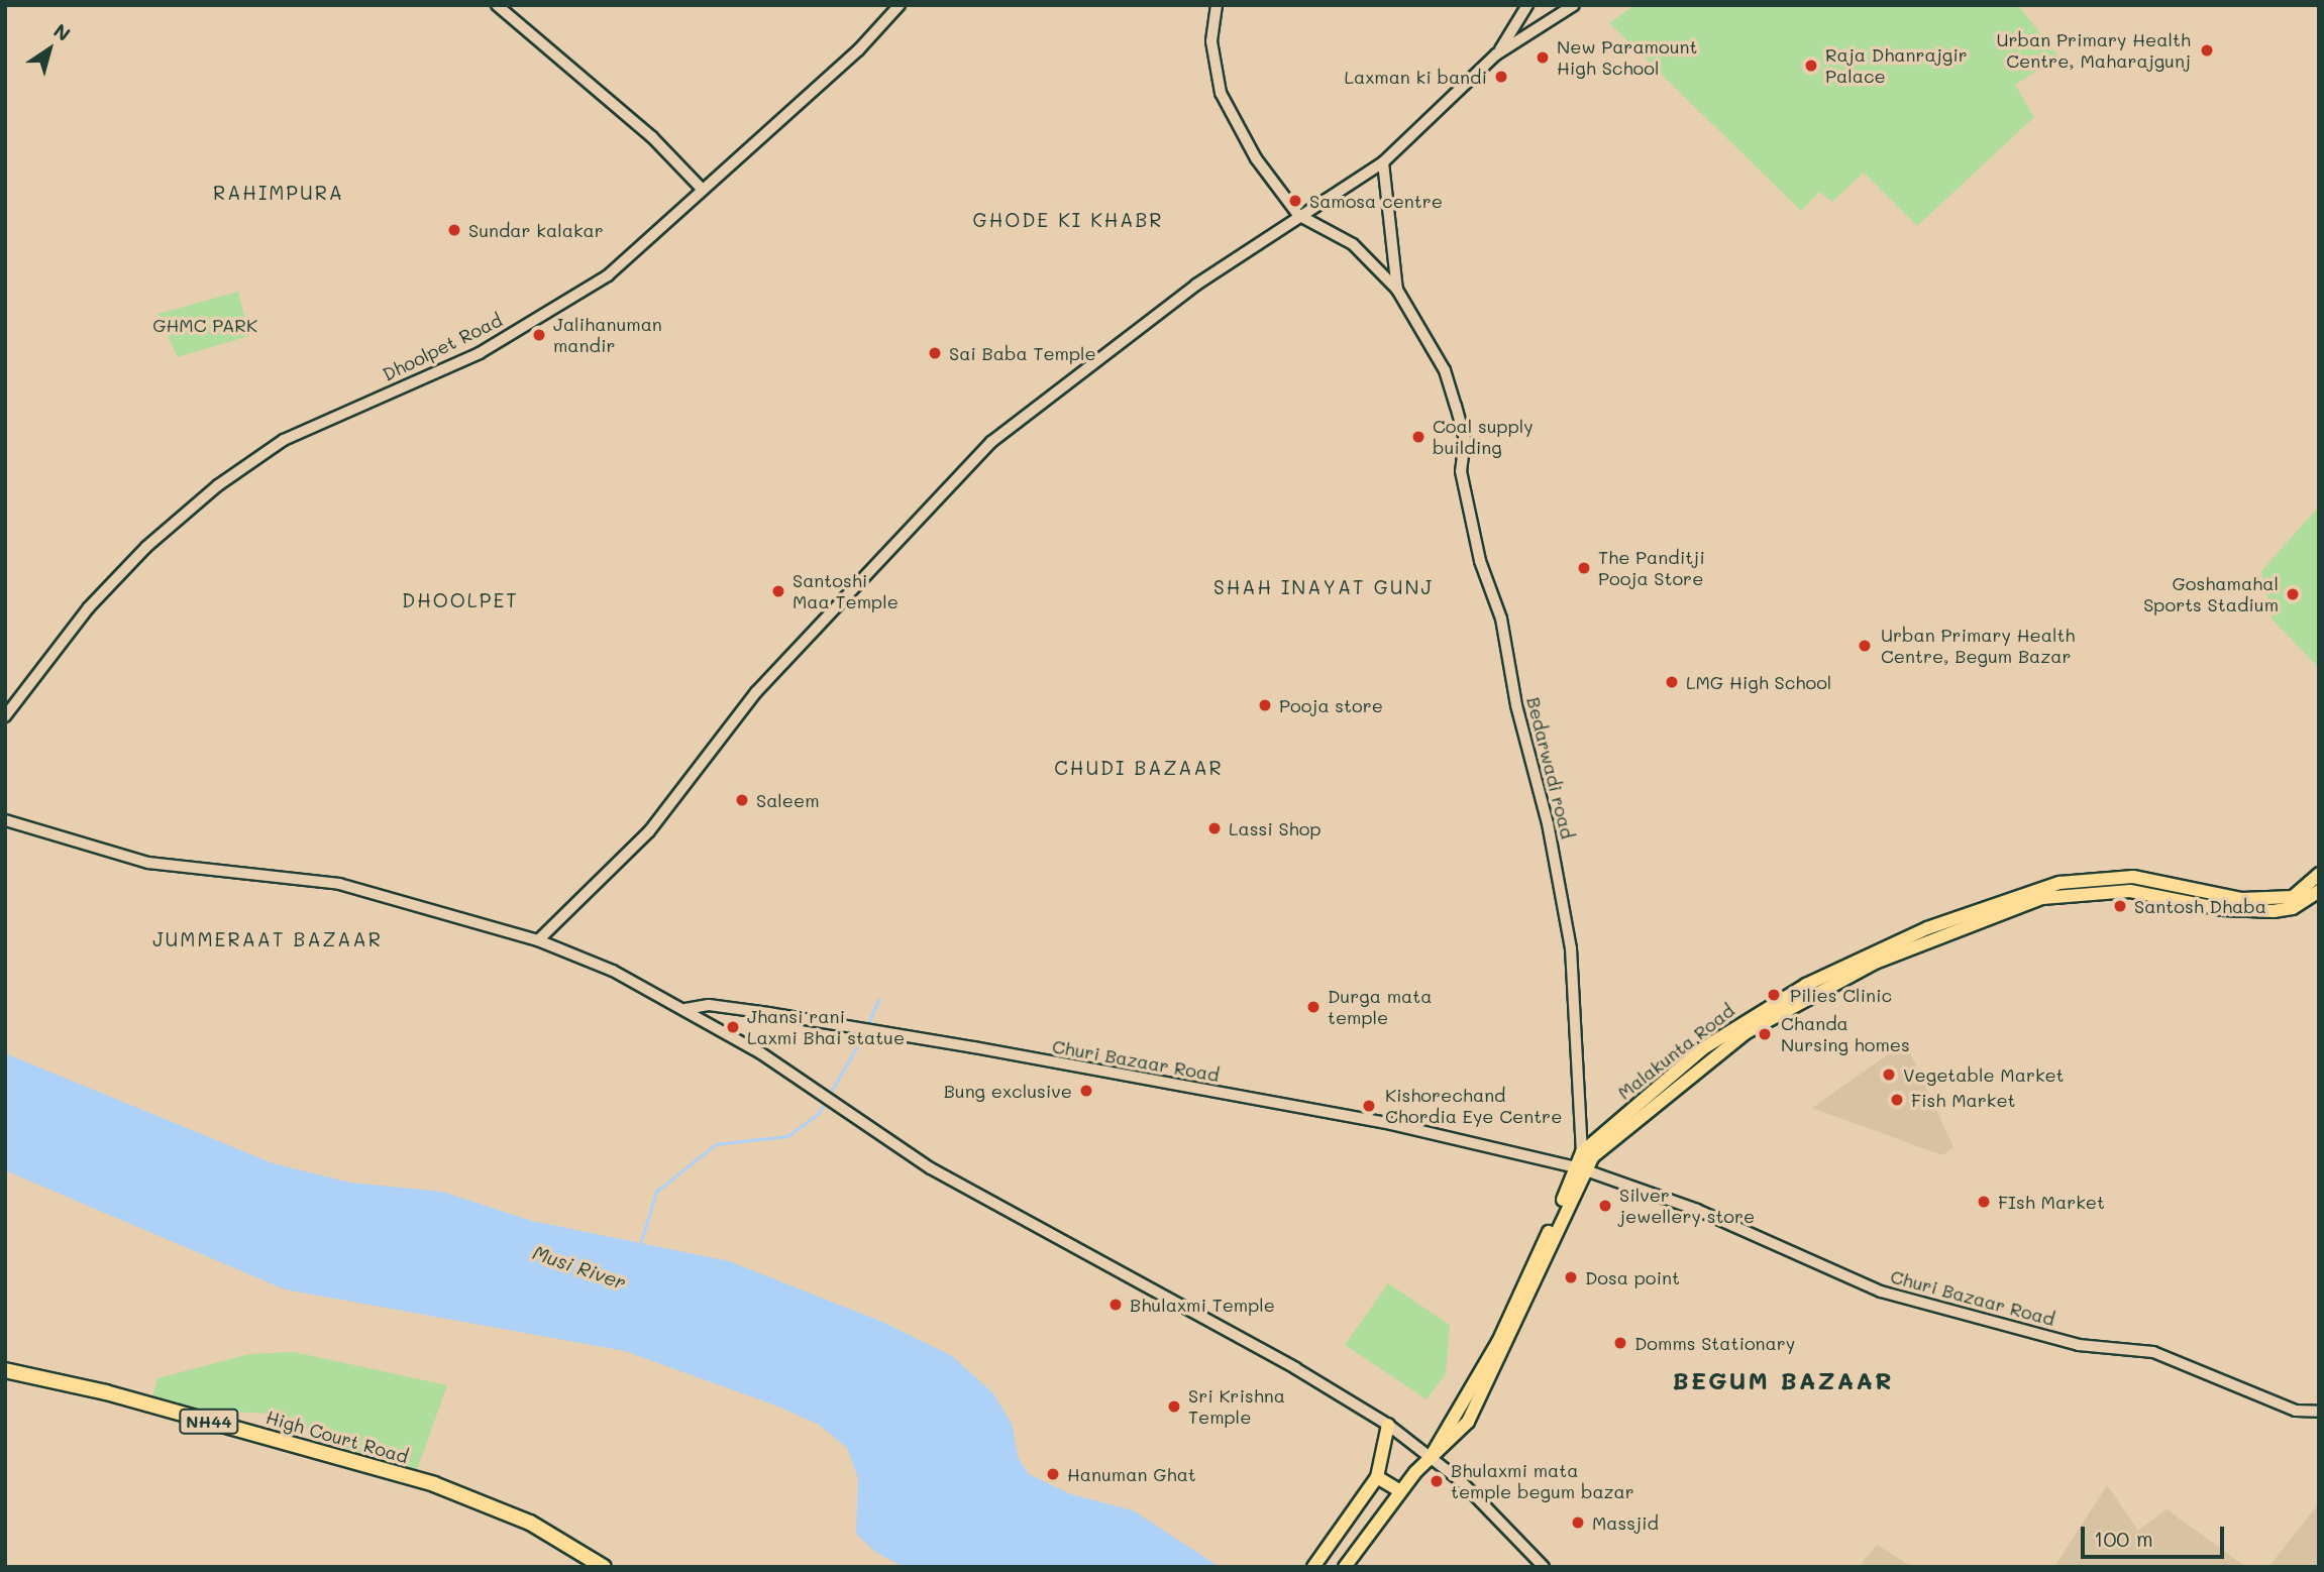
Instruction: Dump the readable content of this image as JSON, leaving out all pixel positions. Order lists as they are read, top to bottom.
{
  "streets": {
    "highway": ["NH44", "High Court Road"],
    "main road": ["Malakunta Road"],
    "street": ["Dhoolpet Road", "Bedarwadi road", "Churi Bazaar Road"]
  },
  "crossings": [
    ["Bedarwadi road", "Malakunta Road"]
  ],
  "districts": [
    "RAHIMPURA",
    "GHODE KI KHABR",
    "SHAH INAYAT GUNJ",
    "DHOOLPET",
    "CHUDI BAZAAR",
    "JUMMERAAT BAZAAR",
    "BEGUM BAZAAR"
  ],
  "water": ["Musi River"],
  "parks": ["GHMC PARK"],
  "places": [
    "Urban Primary Health Centre, Maharajgunj",
    "New Paramount High School",
    "Raja Dhanrajgir Palace",
    "Laxman ki bandi",
    "Samosa centre",
    "Sundar kalakar",
    "Jalihanuman mandir",
    "Sai Baba Temple",
    "Coal supply building",
    "The Panditji Pooja Store",
    "Santoshi Maa Temple",
    "Goshamahal Sports Stadium",
    "Urban Primary Health Centre, Begum Bazar",
    "LMG High School",
    "Pooja store",
    "Saleem",
    "Lassi Shop",
    "Santosh Dhaba",
    "Pilies Clinic",
    "Durga mata temple",
    "Jhansi rani Laxmi Bhai statue",
    "Chanda Nursing homes",
    "Vegetable Market",
    "Bung exclusive",
    "Fish Market",
    "Kishorechand Chordia Eye Centre",
    "FIsh Market",
    "Silver jewellery store",
    "Dosa point",
    "Bhulaxmi Temple",
    "Domms Stationary",
    "Sri Krishna Temple",
    "Hanuman Ghat",
    "Bhulaxmi mata temple begum bazar",
    "Massjid"
  ],
  "scale_bar": "100 m",
  "north": "top right"
}
